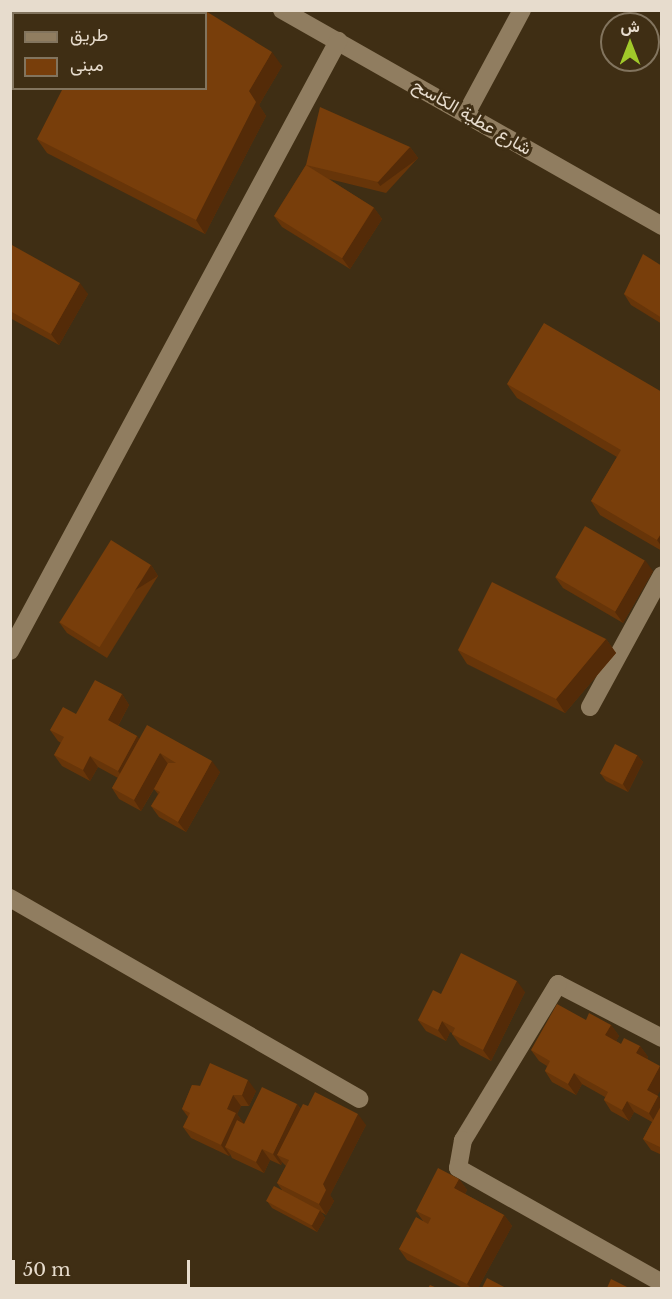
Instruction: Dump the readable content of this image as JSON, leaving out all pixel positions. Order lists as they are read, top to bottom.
{
  "streets": {
    "street": ["شارع عطية الكاسح"]
  },
  "legend": ["طريق", "مبنى"],
  "scale_bar": "50 m",
  "north": "top"
}
